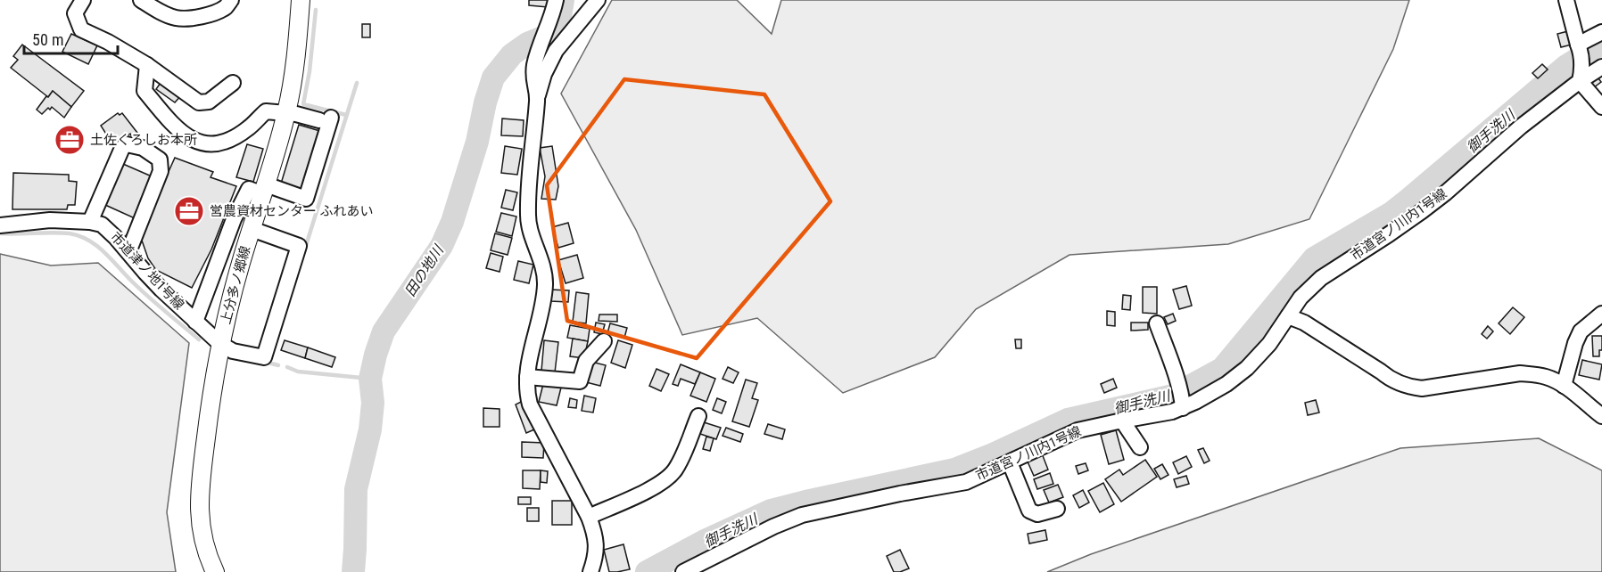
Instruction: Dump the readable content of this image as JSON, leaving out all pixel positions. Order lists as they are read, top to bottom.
{
  "streets": {
    "main road": ["上分多ノ郷線"],
    "street": ["市道宮ノ川内1号線", "市道津ノ地1号線"]
  },
  "crossings": [
    ["市道津ノ地1号線", "上分多ノ郷線"]
  ],
  "water": ["御手洗川", "田の地川"],
  "places": {
    "office": ["土佐くろしお本所", "営農資材センター ふれあい"]
  },
  "scale_bar": "50 m"
}
